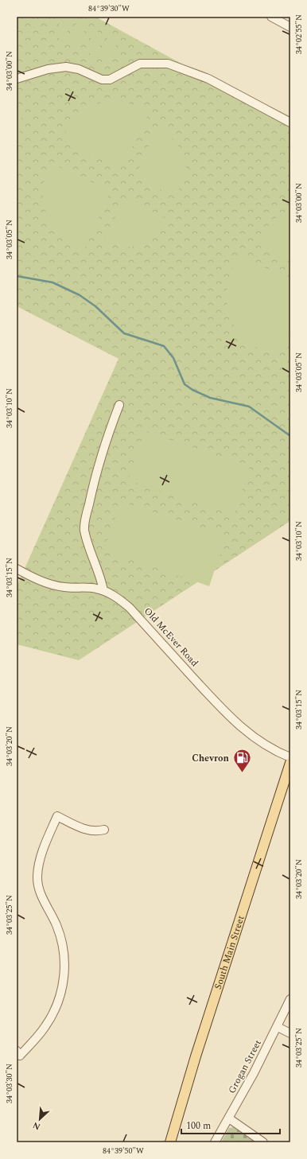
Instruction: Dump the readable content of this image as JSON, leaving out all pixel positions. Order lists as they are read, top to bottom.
{
  "streets": {
    "main road": ["South Main Street"],
    "street": ["Old McEver Road", "Grogan Street"]
  },
  "places": {
    "fuel station": ["Chevron"]
  },
  "scale_bar": "100 m",
  "north": "bottom left",
  "coordinates": [
    "84°39'30\"W",
    "34°02'55\"N",
    "34°03'00\"N",
    "34°03'05\"N",
    "34°03'10\"N",
    "34°03'15\"N",
    "34°03'20\"N",
    "34°03'25\"N",
    "34°03'30\"N",
    "84°39'50\"W"
  ]
}
